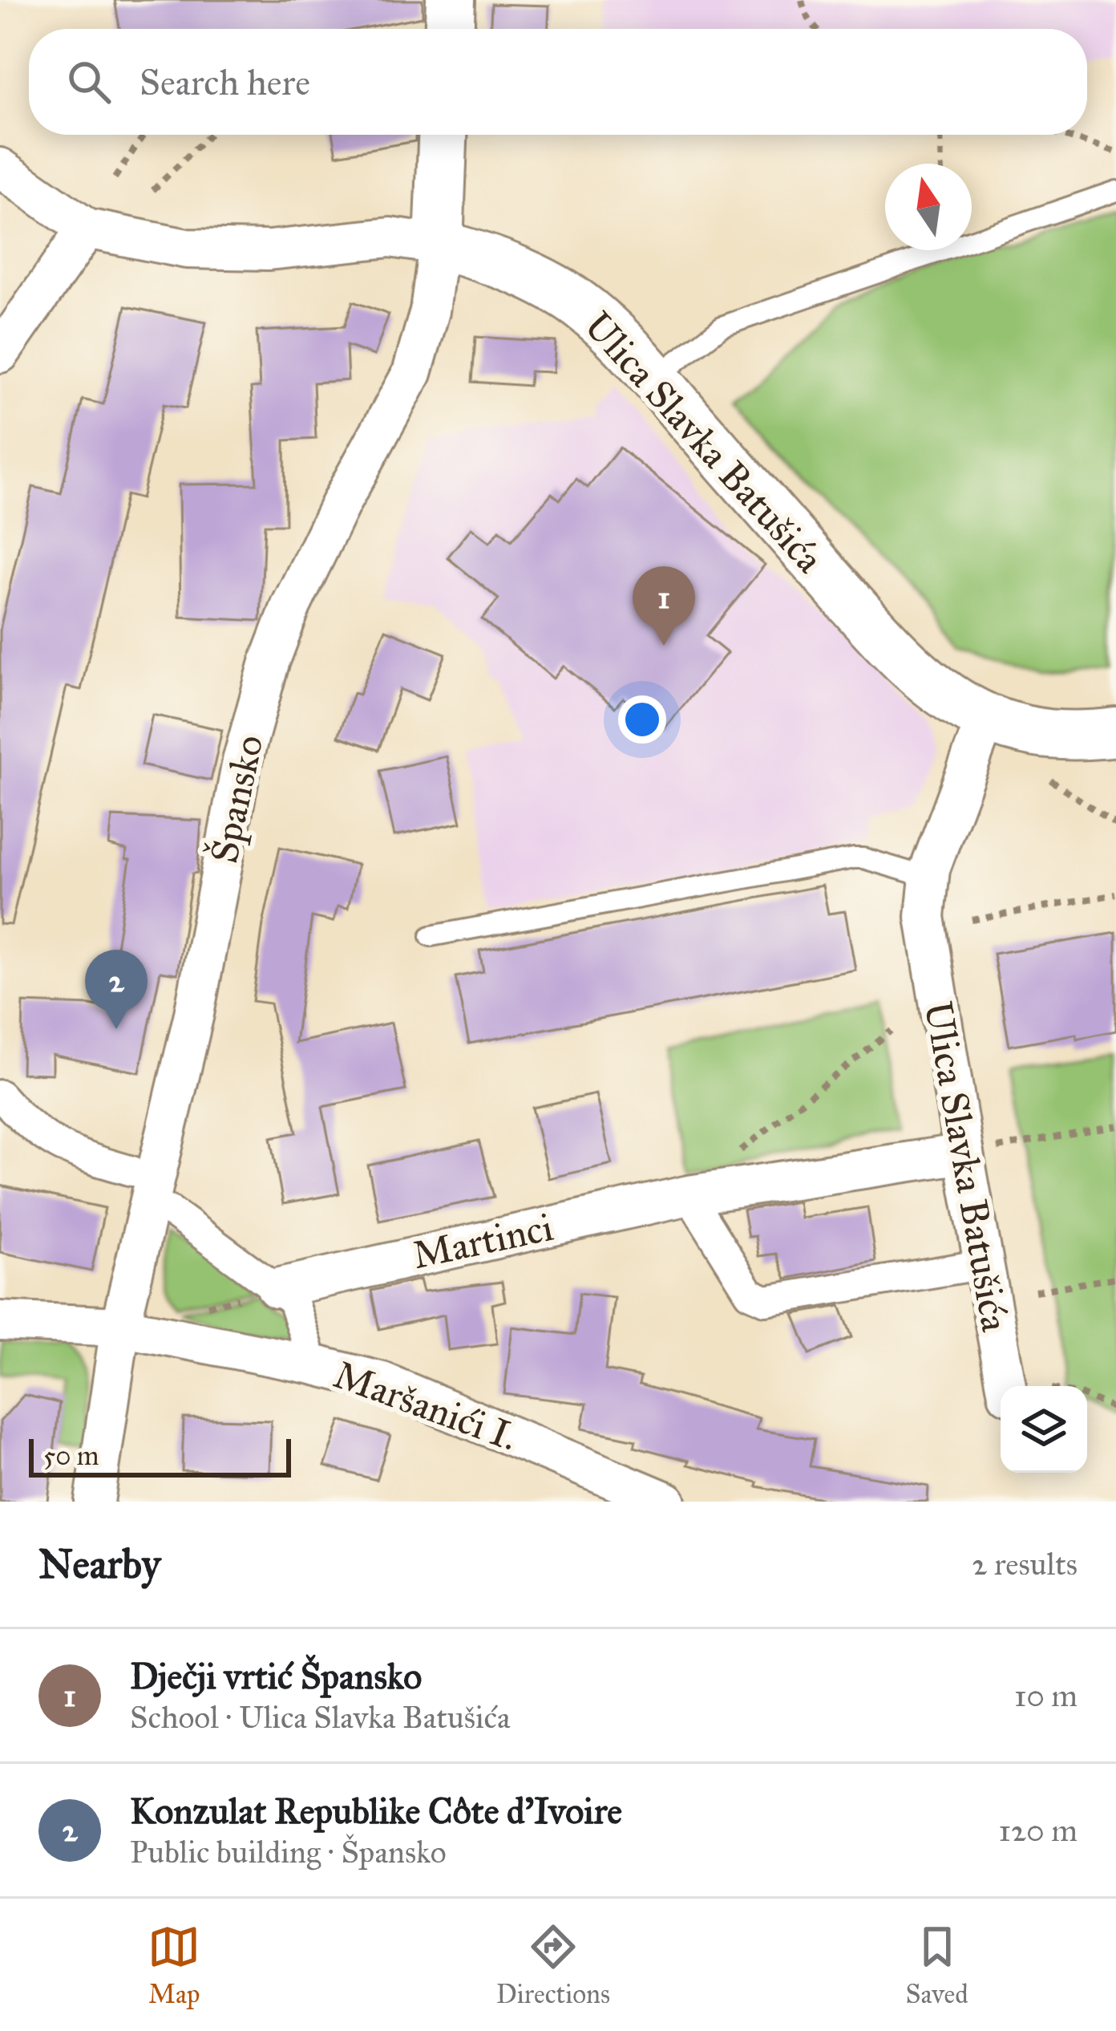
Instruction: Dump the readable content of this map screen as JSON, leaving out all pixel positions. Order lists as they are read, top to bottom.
{
  "streets": {
    "street": [
      "Ulica Slavka Batušića",
      "Špansko",
      "Martinci",
      "Maršanići I."
    ]
  },
  "crossings": [
    ["Ulica Slavka Batušića", "Špansko"],
    ["Ulica Slavka Batušića", "Martinci"],
    ["Špansko", "Maršanići I."]
  ],
  "scale_bar": "50 m",
  "north": "top",
  "page": {
    "search": "Search here",
    "pins": ["1", "2"],
    "scale": "50 m",
    "heading": ["Nearby", "2 results"],
    "list": [
      {
        "mark": "1",
        "name": "Dječji vrtić Špansko",
        "note": "School · Ulica Slavka Batušića",
        "value": "10 m"
      },
      {
        "mark": "2",
        "name": "Konzulat Republike Côte d'Ivoire",
        "note": "Public building · Špansko",
        "value": "120 m"
      }
    ],
    "nav": ["Map", "Directions", "Saved"]
  }
}
